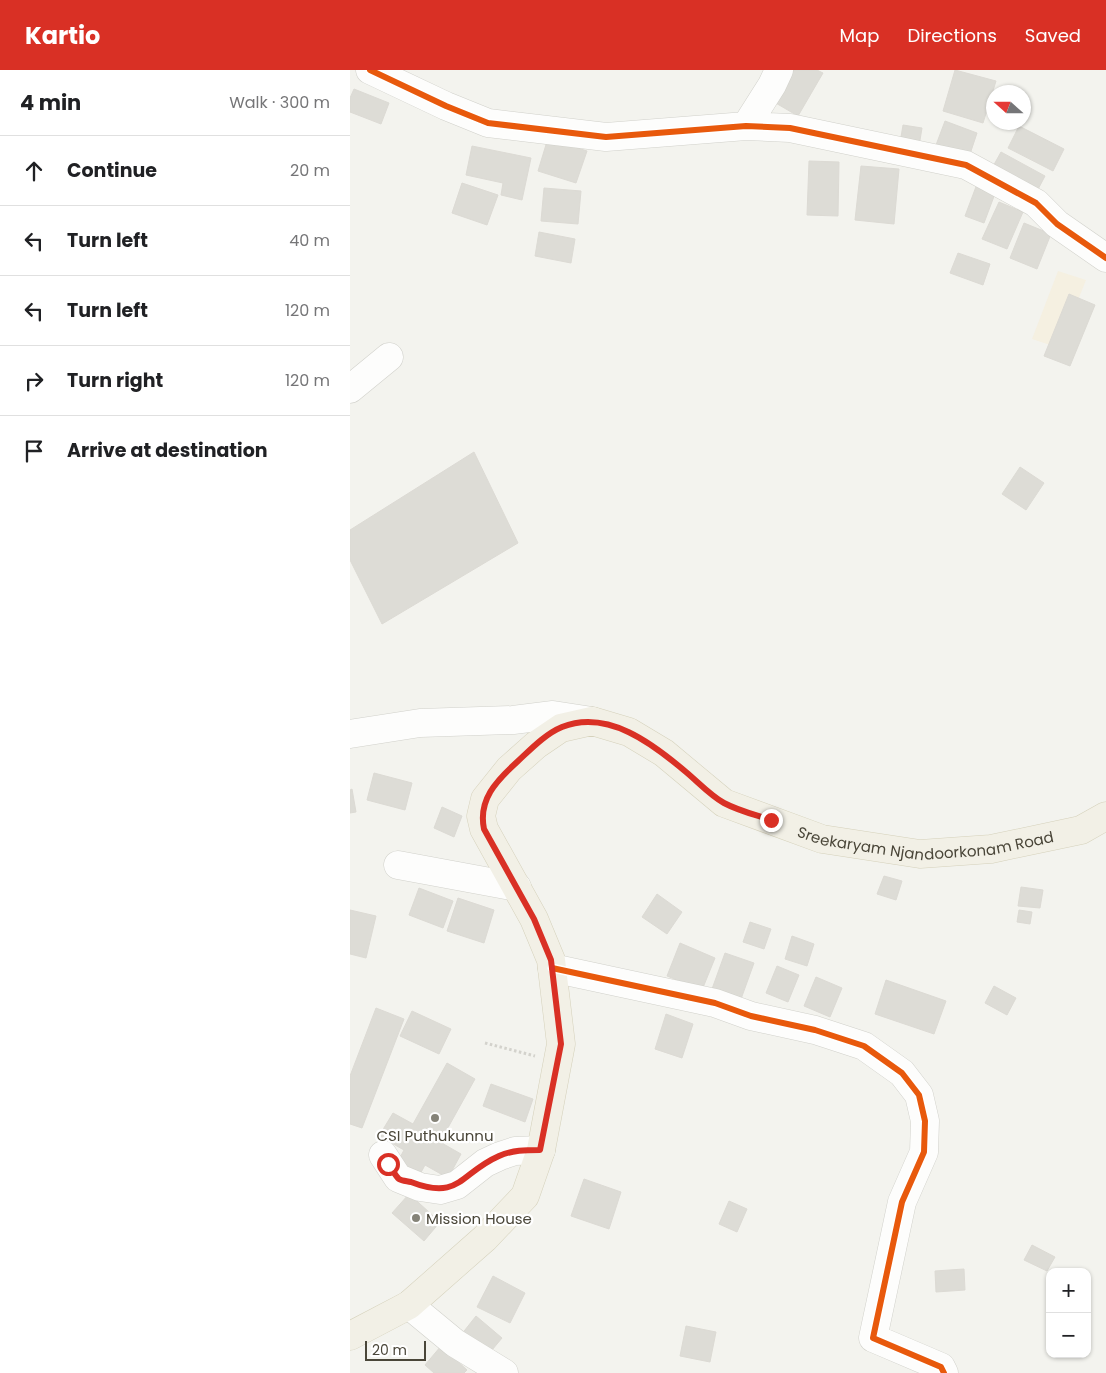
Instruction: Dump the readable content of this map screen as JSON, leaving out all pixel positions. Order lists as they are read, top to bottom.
{
  "streets": {
    "main road": ["Sreekaryam Njandoorkonam Road"]
  },
  "places": ["CSI Puthukunnu", "Mission House"],
  "scale_bar": "20 m",
  "north": "left",
  "page": {
    "header": "Kartio",
    "nav": ["Map", "Directions", "Saved"],
    "heading": ["4 min", "Walk · 300 m"],
    "list": [
      ["Continue", "20 m"],
      ["Turn left", "40 m"],
      ["Turn left", "120 m"],
      ["Turn right", "120 m"],
      "Arrive at destination"
    ],
    "map_buttons": ["+", "−"],
    "scale": "20 m"
  }
}
